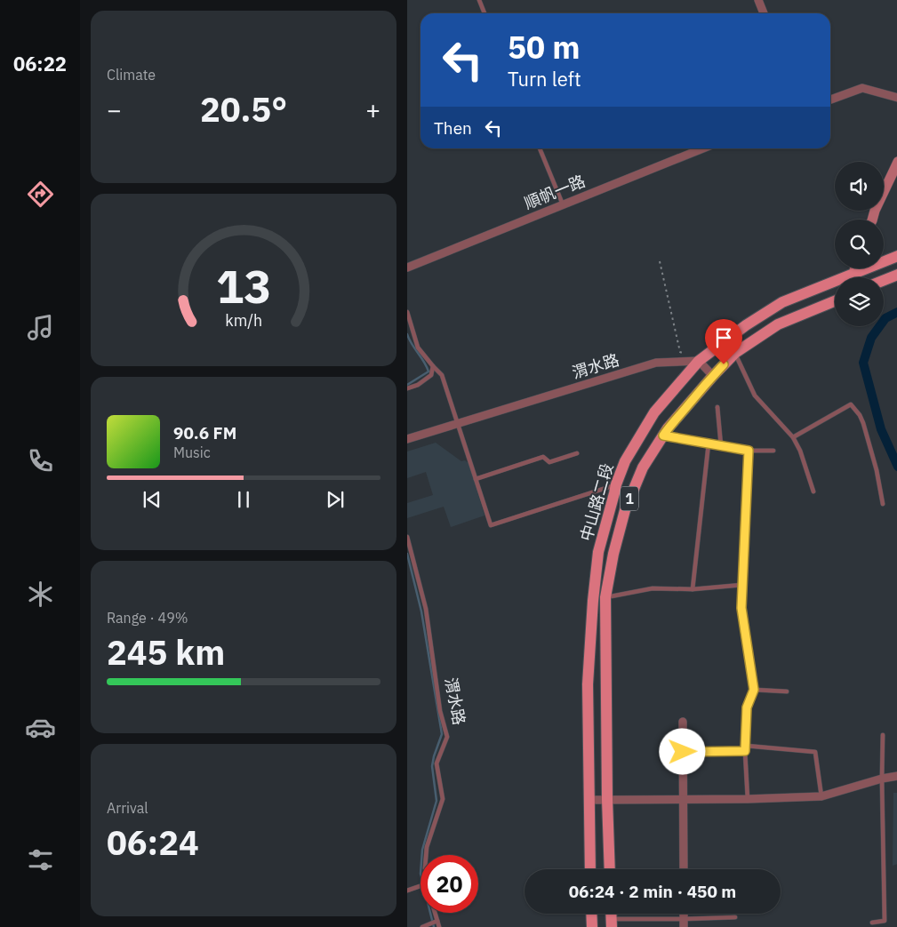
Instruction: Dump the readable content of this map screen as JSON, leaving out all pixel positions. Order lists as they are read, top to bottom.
{
  "streets": {
    "main road": ["1", "中山路二段"],
    "street": ["順帆一路", "渭水路"]
  },
  "crossings": [
    ["渭水路", "中山路二段"]
  ],
  "page": {
    "tabs": "06:22",
    "tile": [
      "Climate",
      ["Range · 49%", "245 km"],
      ["Arrival", "06:24"]
    ],
    "turn": ["50 m", "Turn left"],
    "heat": ["−", "20.5°", "+"],
    "then": "Then",
    "song": ["90.6 FM", "Music"],
    "limit": "20",
    "trip": "06:24 · 2 min · 450 m",
    "gauge": ["13", "km/h"]
  }
}
